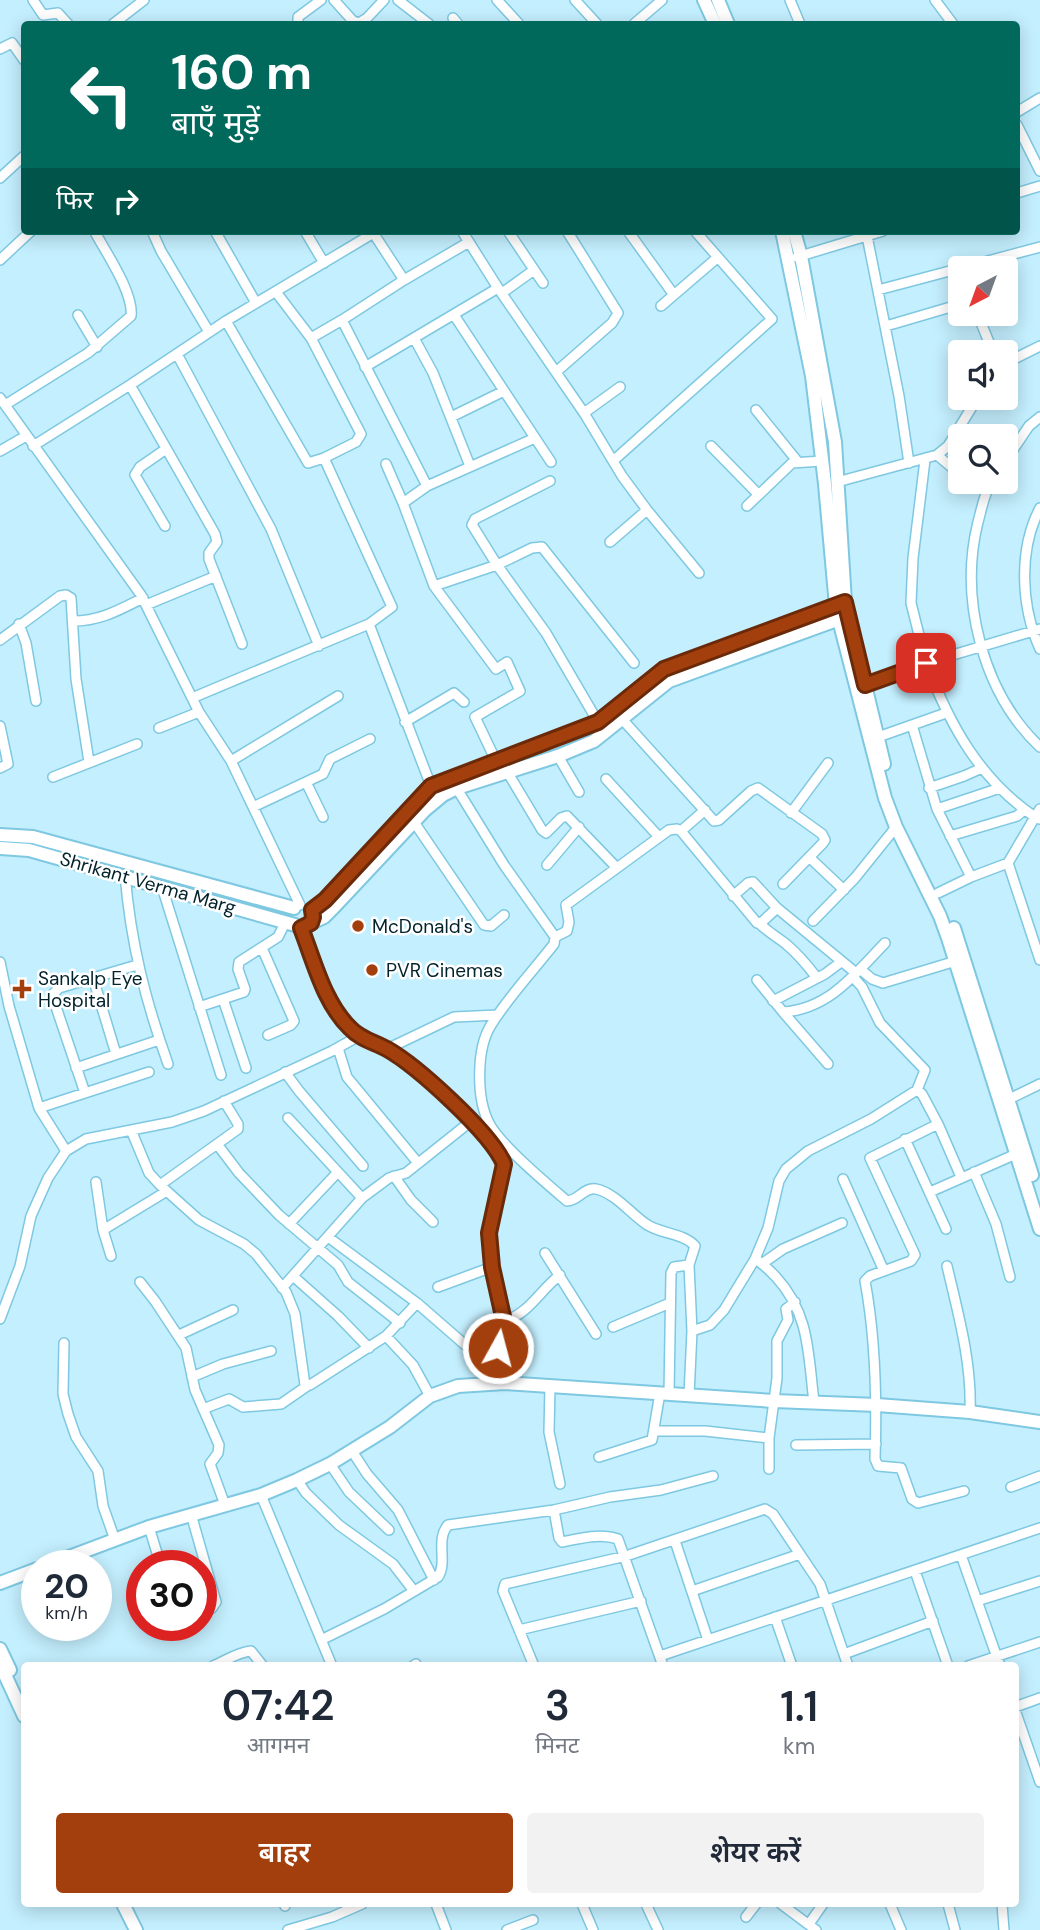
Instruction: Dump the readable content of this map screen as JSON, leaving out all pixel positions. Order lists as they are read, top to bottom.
{
  "streets": {
    "street": ["Shrikant Verma Marg"]
  },
  "places": {
    "other": ["McDonald's", "PVR Cinemas"],
    "health": ["Sankalp Eye Hospital"]
  },
  "north": "bottom left",
  "page": {
    "turn": ["160 m", "बाएँ मुड़ें"],
    "then": "फिर",
    "speed": "20 km/h",
    "limit": "30",
    "eta": [
      "07:42",
      "आगमन",
      "3",
      "मिनट",
      "1.1",
      "km"
    ],
    "buttons": ["बाहर", "शेयर करें"]
  }
}
